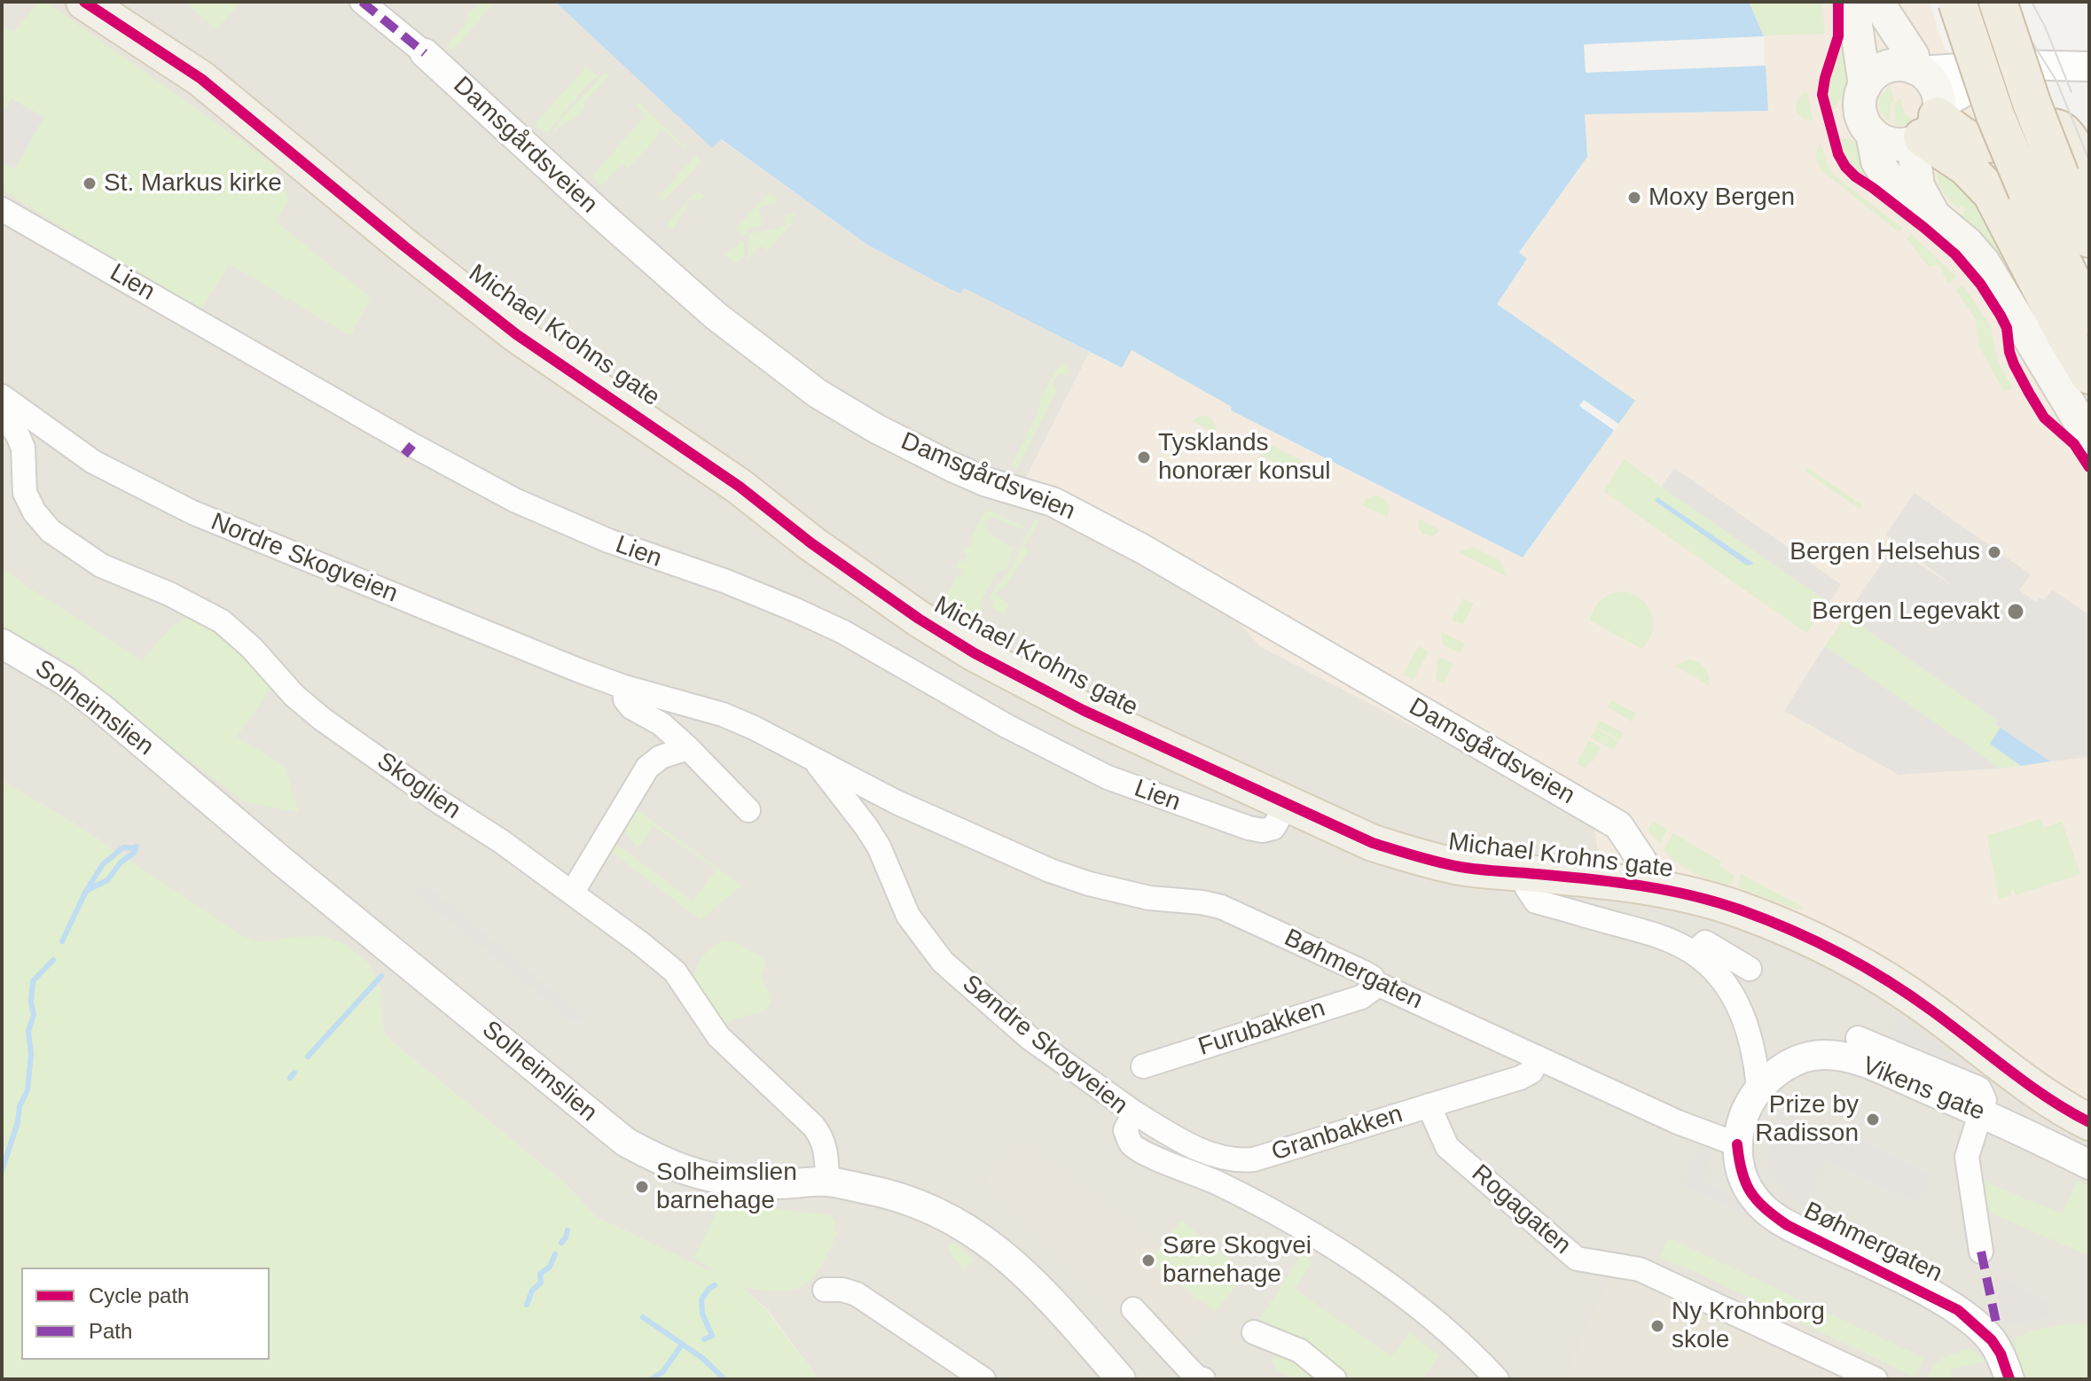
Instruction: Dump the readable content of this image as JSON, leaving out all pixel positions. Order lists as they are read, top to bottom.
{
  "streets": {
    "main road": ["Michael Krohns gate"],
    "street": [
      "Damsgårdsveien",
      "Lien",
      "Nordre Skogveien",
      "Solheimslien",
      "Skoglien",
      "Bøhmergaten",
      "Furubakken",
      "Søndre Skogveien",
      "Vikens gate",
      "Granbakken",
      "Rogagaten"
    ]
  },
  "crossings": [
    ["Damsgårdsveien", "Michael Krohns gate"],
    ["Lien", "Michael Krohns gate"],
    ["Nordre Skogveien", "Bøhmergaten"],
    ["Nordre Skogveien", "Søndre Skogveien"],
    ["Solheimslien", "Skoglien"],
    ["Bøhmergaten", "Furubakken"],
    ["Bøhmergaten", "Søndre Skogveien"],
    ["Bøhmergaten", "Vikens gate"],
    ["Bøhmergaten", "Granbakken"],
    ["Søndre Skogveien", "Granbakken"],
    ["Granbakken", "Rogagaten"]
  ],
  "places": [
    "St. Markus kirke",
    "Moxy Bergen",
    "Tysklands honorær konsul",
    "Bergen Helsehus",
    "Bergen Legevakt",
    "Prize by Radisson",
    "Solheimslien barnehage",
    "Søre Skogvei barnehage",
    "Ny Krohnborg skole"
  ],
  "legend": ["Cycle path", "Path"]
}
